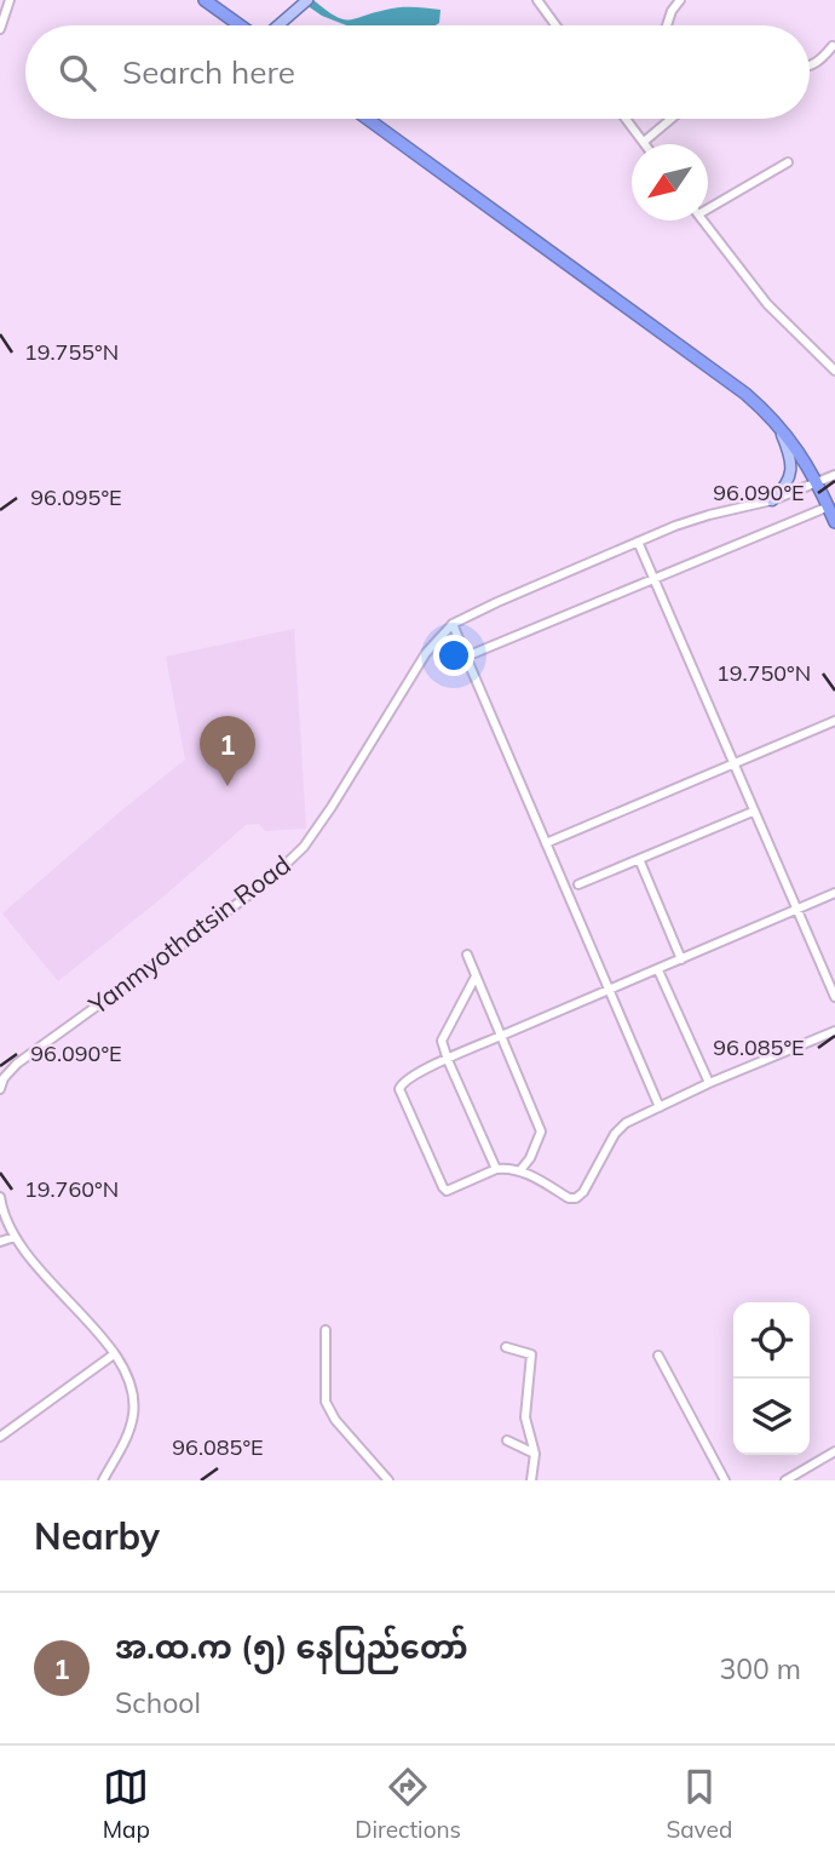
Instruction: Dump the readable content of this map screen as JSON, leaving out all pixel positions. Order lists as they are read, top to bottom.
{
  "streets": {
    "street": ["Yanmyothatsin Road"]
  },
  "north": "bottom left",
  "page": {
    "search": "Search here",
    "pins": "1",
    "heading": "Nearby",
    "list": [
      {
        "mark": "1",
        "name": "အ.ထ.က (၅) နေပြည်တော်",
        "note": "School",
        "value": "300 m"
      }
    ],
    "nav": ["Map", "Directions", "Saved"]
  },
  "coordinates": [
    "19.755°N",
    "96.090°E",
    "96.095°E",
    "19.750°N",
    "96.085°E",
    "19.760°N"
  ]
}
